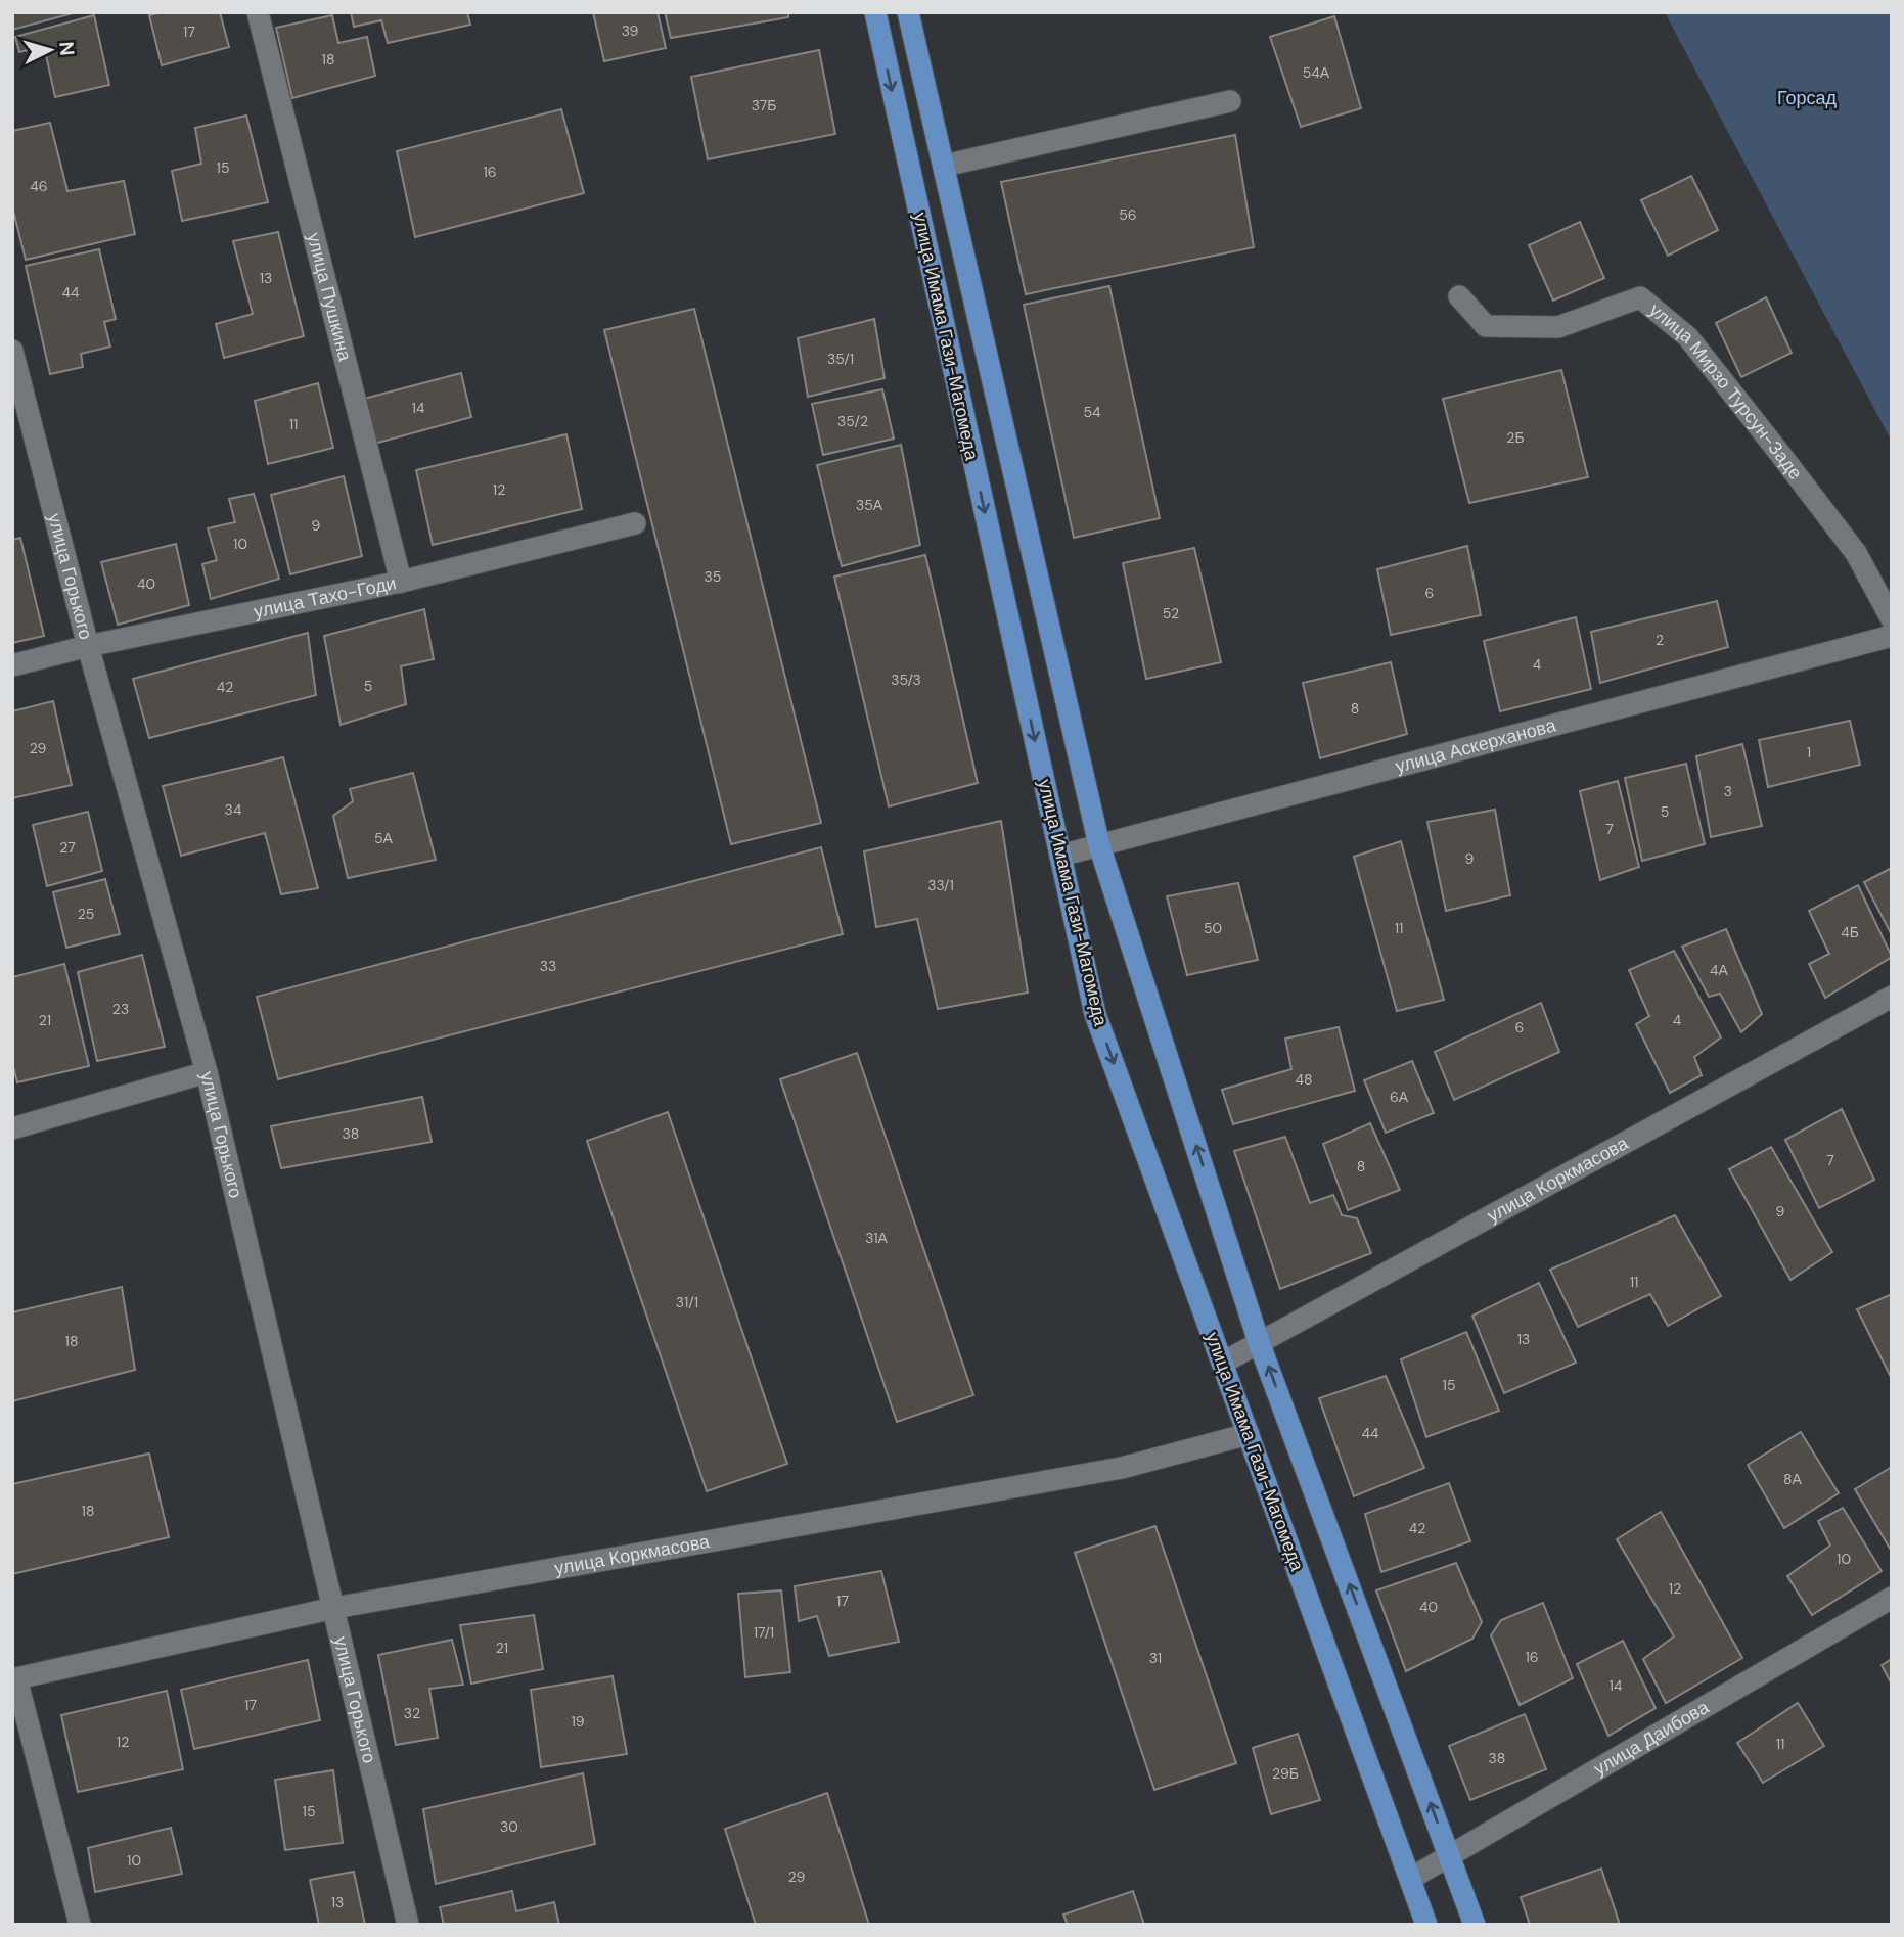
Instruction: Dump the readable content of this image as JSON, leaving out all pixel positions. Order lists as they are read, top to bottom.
{
  "streets": {
    "main road": ["улица Имама Гази-Магомеда"],
    "street": [
      "улица Пушкина",
      "улица Мирзо Турсун-Заде",
      "улица Горького",
      "улица Тахо-Годи",
      "улица Аскерханова",
      "улица Коркмасова",
      "улица Даибова"
    ]
  },
  "crossings": [
    ["улица Пушкина", "улица Тахо-Годи"],
    ["улица Имама Гази-Магомеда", "улица Аскерханова"],
    ["улица Имама Гази-Магомеда", "улица Коркмасова"],
    ["улица Имама Гази-Магомеда", "улица Даибова"],
    ["улица Горького", "улица Тахо-Годи"],
    ["улица Горького", "улица Коркмасова"]
  ],
  "parks": ["Горсад"],
  "house_numbers": [
    "39",
    "17",
    "18",
    "54А",
    "37Б",
    "15",
    "16",
    "46",
    "56",
    "13",
    "44",
    "35/1",
    "14",
    "54",
    "35/2",
    "11",
    "2Б",
    "12",
    "35А",
    "9",
    "10",
    "35",
    "40",
    "6",
    "52",
    "2",
    "4",
    "35/3",
    "5",
    "42",
    "8",
    "29",
    "1",
    "3",
    "34",
    "5",
    "7",
    "5А",
    "27",
    "9",
    "33/1",
    "25",
    "50",
    "11",
    "4Б",
    "33",
    "4А",
    "23",
    "21",
    "4",
    "6",
    "48",
    "6А",
    "38",
    "7",
    "8",
    "9",
    "31А",
    "11",
    "31/1",
    "13",
    "18",
    "15",
    "44",
    "8А",
    "18",
    "42",
    "10",
    "12",
    "17",
    "40",
    "17/1",
    "21",
    "16",
    "31",
    "14",
    "17",
    "32",
    "19",
    "12",
    "11",
    "38",
    "29Б",
    "15",
    "30",
    "10",
    "29",
    "13"
  ],
  "north": "right"
}
